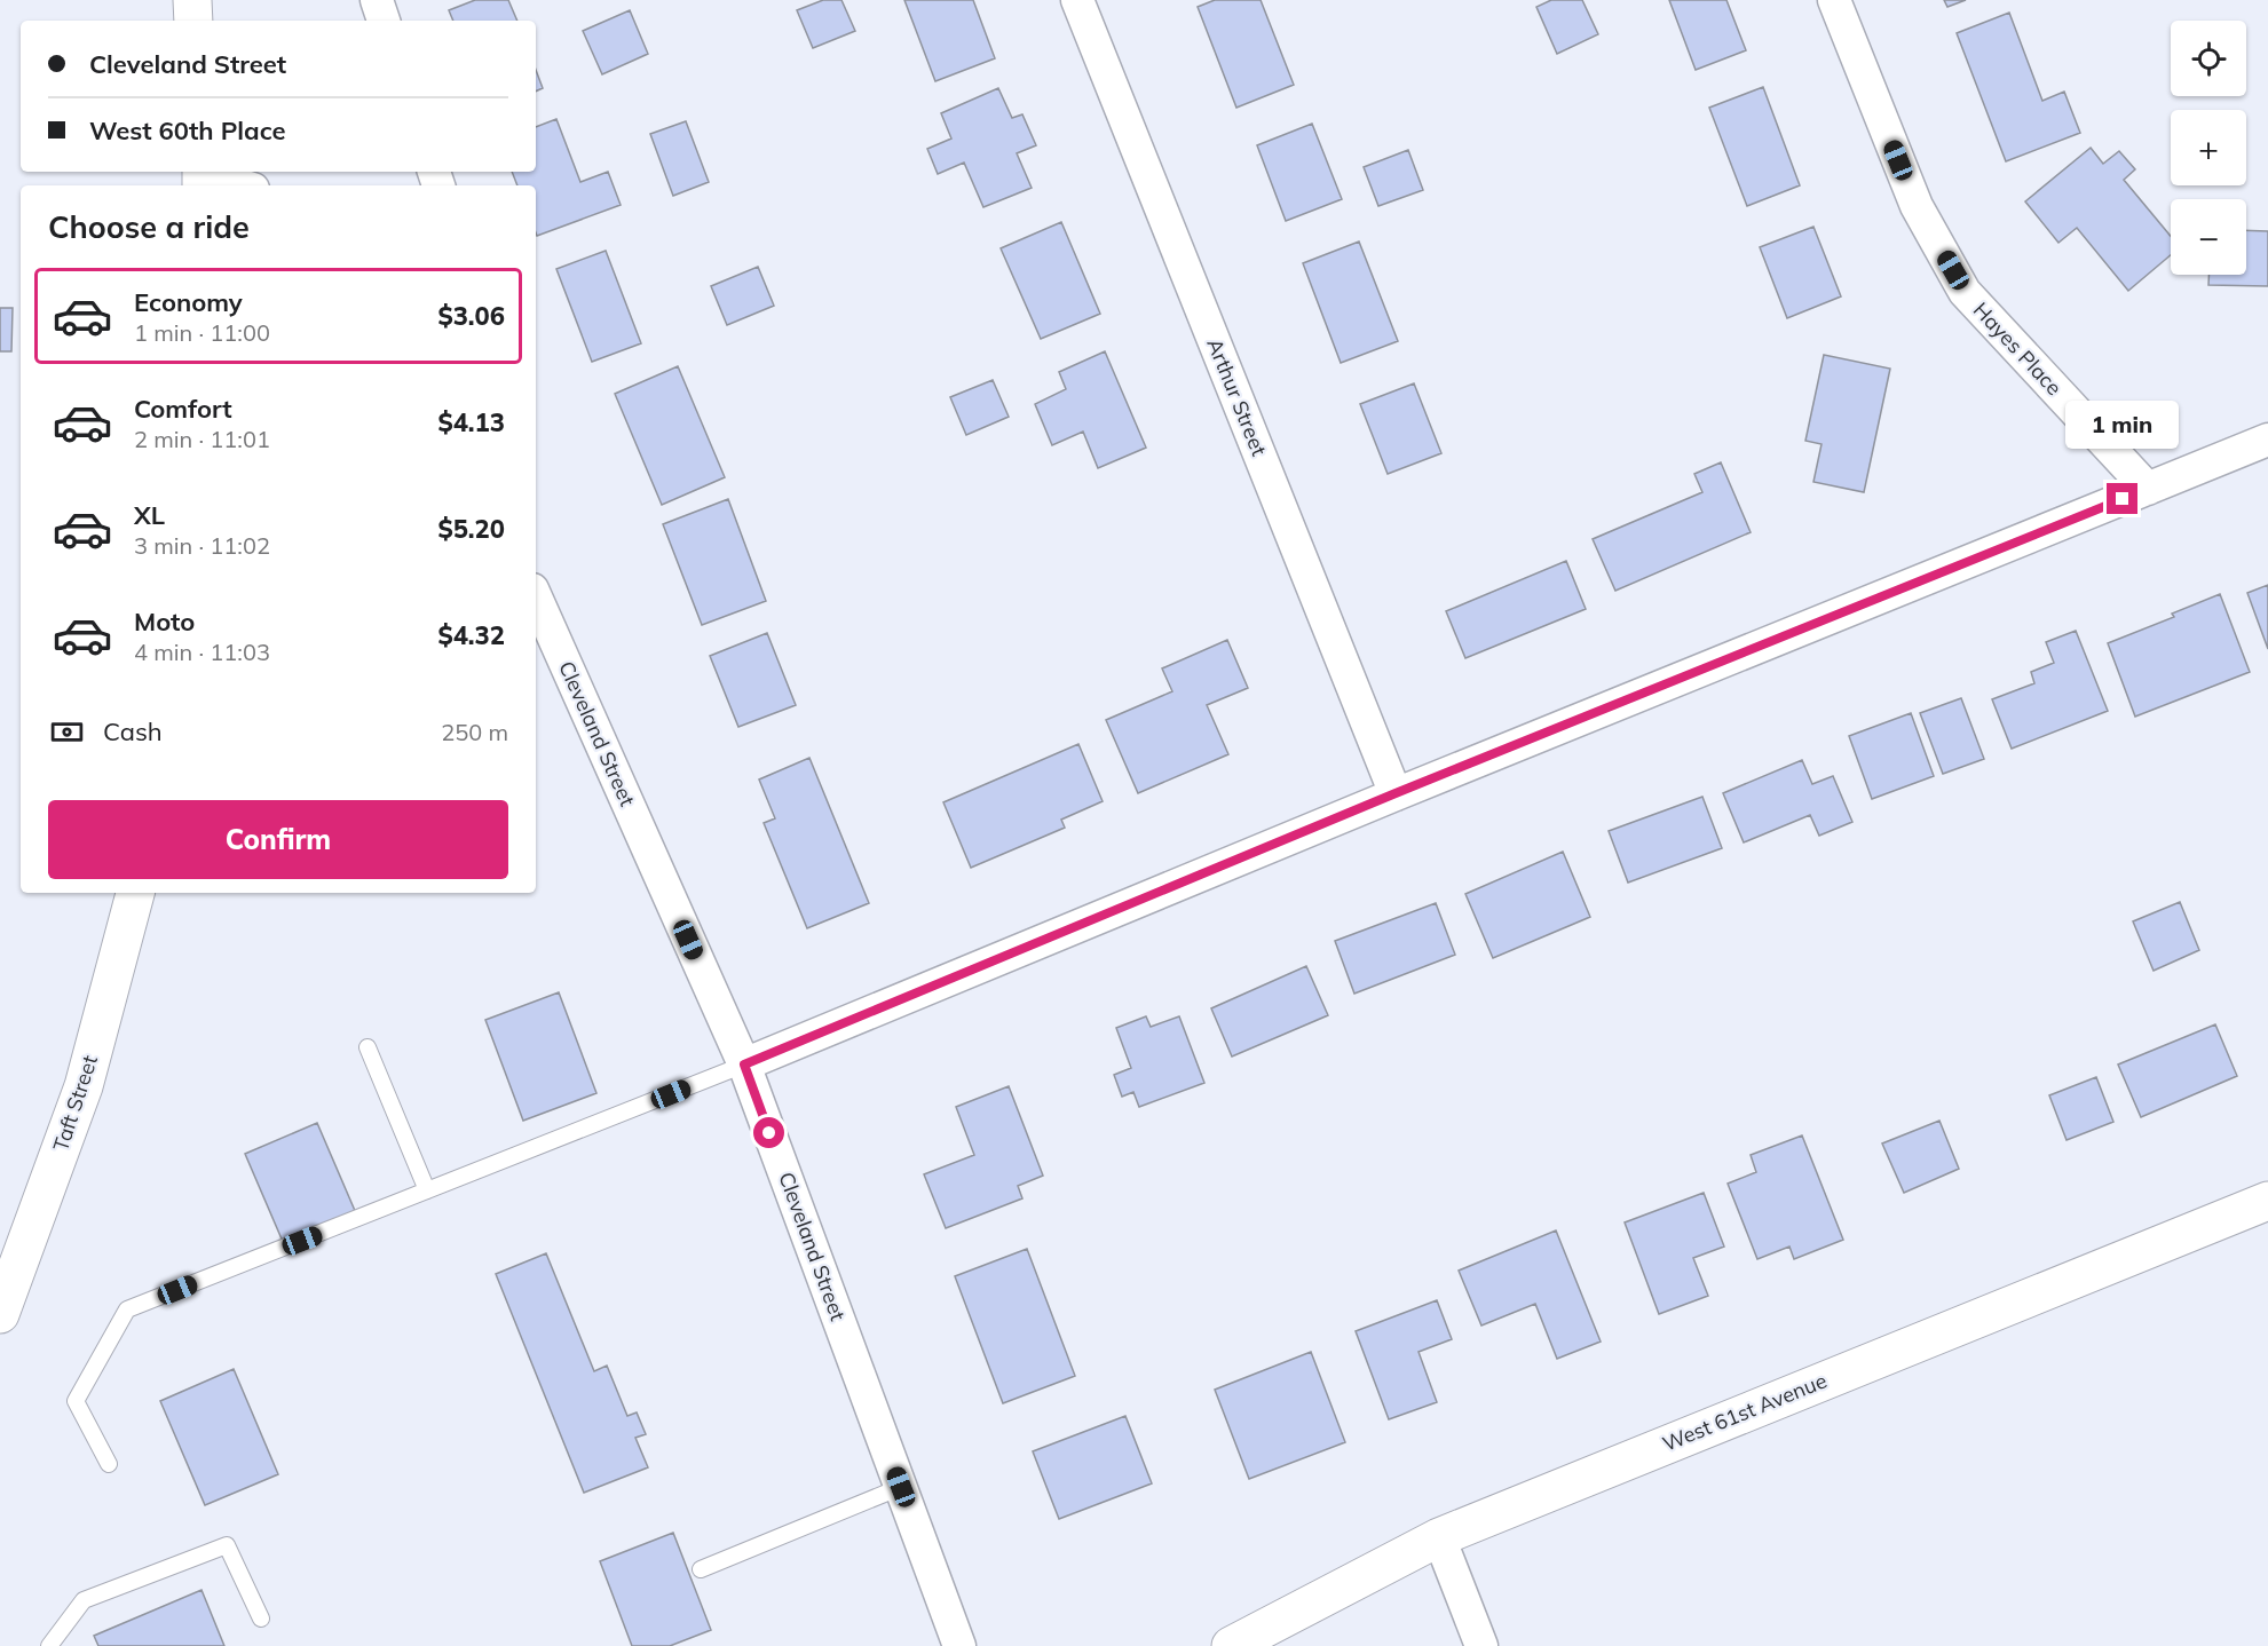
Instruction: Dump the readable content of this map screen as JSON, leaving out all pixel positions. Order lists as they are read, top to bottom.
{
  "streets": {
    "main road": ["Taft Street", "West 61st Avenue"],
    "street": ["Hayes Place", "Arthur Street", "Cleveland Street"]
  },
  "page": {
    "map_buttons": ["+", "−"],
    "banner": ["Cleveland Street", "West 60th Place"],
    "heading": "Choose a ride",
    "list": [
      {
        "name": "Economy",
        "note": "1 min · 11:00",
        "value": "$3.06"
      },
      {
        "name": "Comfort",
        "note": "2 min · 11:01",
        "value": "$4.13"
      },
      {
        "name": "XL",
        "note": "3 min · 11:02",
        "value": "$5.20"
      },
      {
        "name": "Moto",
        "note": "4 min · 11:03",
        "value": "$4.32"
      }
    ],
    "bubble": "1 min",
    "pay": ["Cash", "250 m"],
    "buttons": "Confirm"
  }
}
